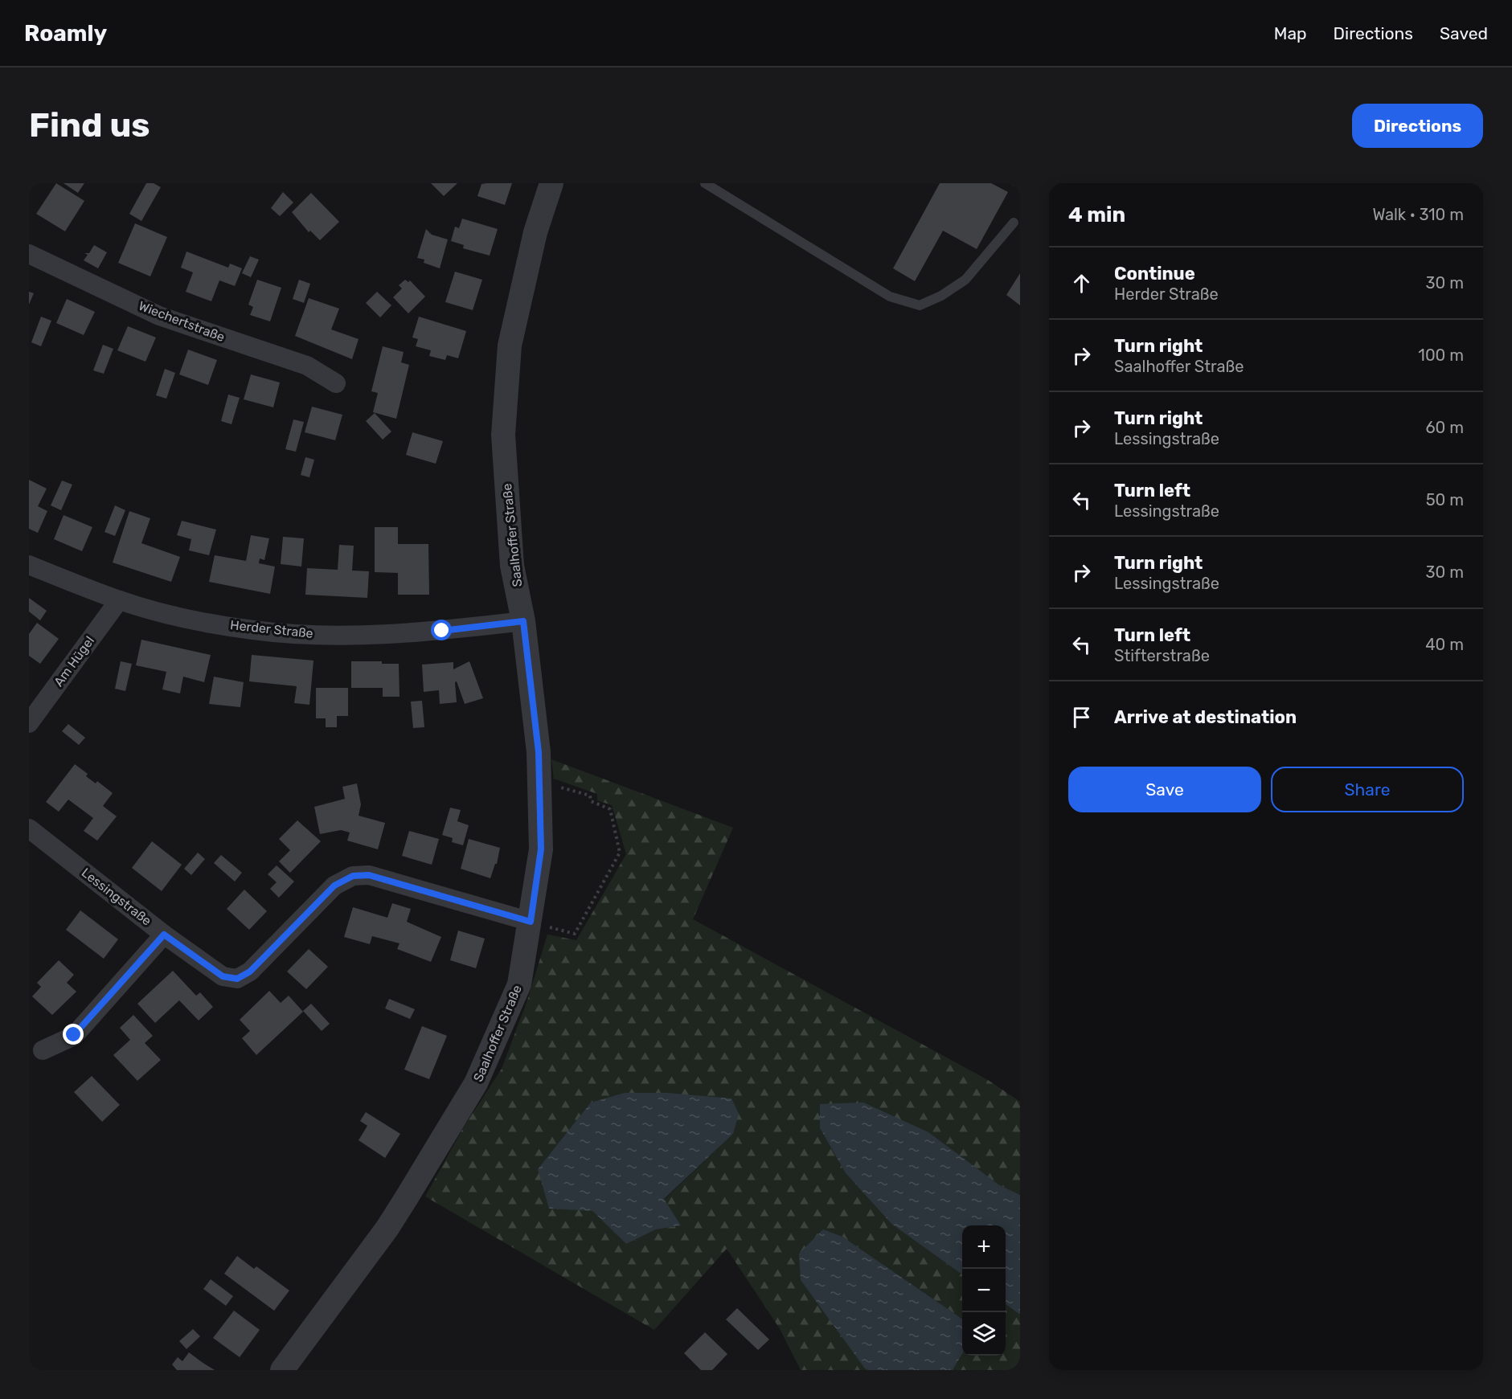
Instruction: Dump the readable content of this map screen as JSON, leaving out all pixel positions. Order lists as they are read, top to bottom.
{
  "streets": {
    "street": [
      "Wiechertstraße",
      "Saalhoffer Straße",
      "Herder Straße",
      "Am Hügel",
      "Lessingstraße"
    ]
  },
  "crossings": [
    ["Saalhoffer Straße", "Herder Straße"],
    ["Saalhoffer Straße", "Lessingstraße"],
    ["Herder Straße", "Am Hügel"]
  ],
  "page": {
    "header": "Roamly",
    "nav": ["Map", "Directions", "Saved"],
    "buttons": [
      "Directions",
      ["Save", "Share"]
    ],
    "title": "Find us",
    "heading": ["4 min", "Walk · 310 m"],
    "list": [
      ["Continue", "Herder Straße", "30 m"],
      ["Turn right", "Saalhoffer Straße", "100 m"],
      ["Turn right", "Lessingstraße", "60 m"],
      ["Turn left", "Lessingstraße", "50 m"],
      ["Turn right", "Lessingstraße", "30 m"],
      ["Turn left", "Stifterstraße", "40 m"],
      "Arrive at destination"
    ],
    "map_buttons": ["+", "−"]
  }
}
